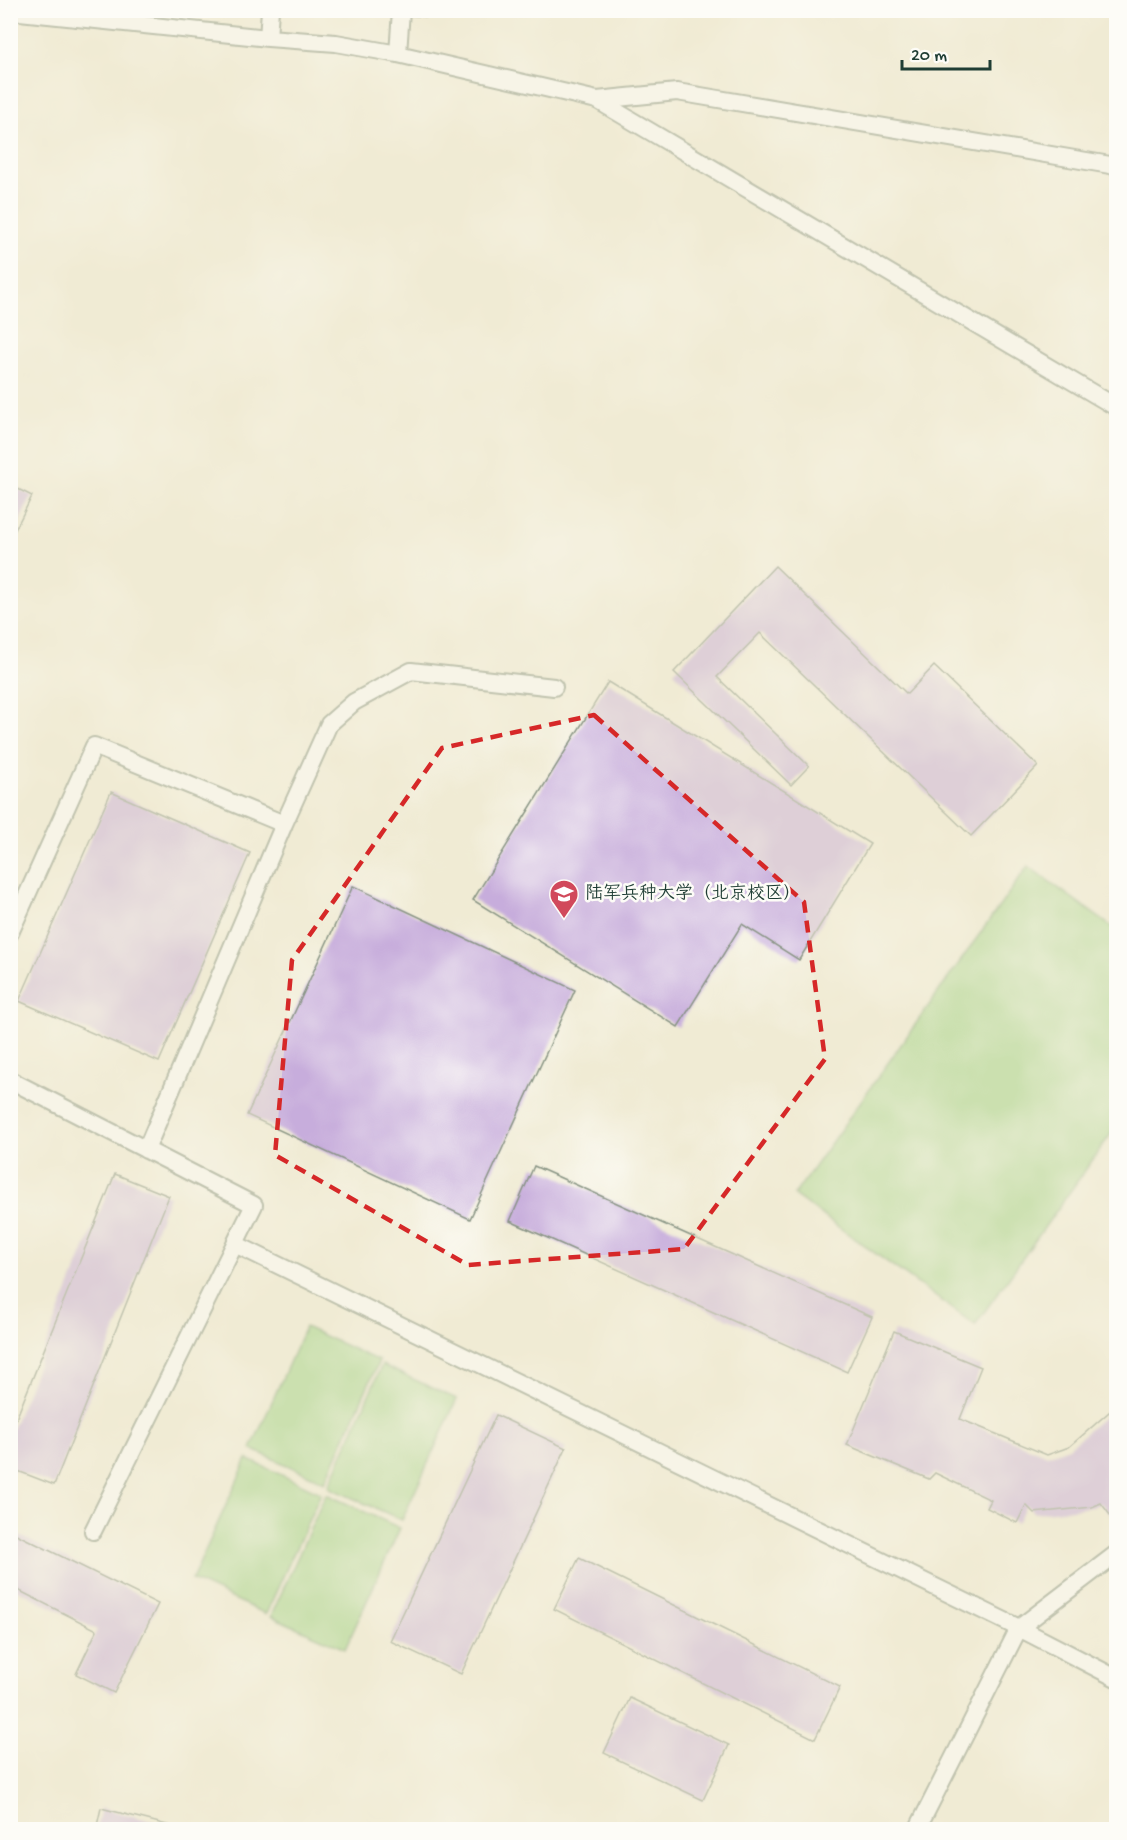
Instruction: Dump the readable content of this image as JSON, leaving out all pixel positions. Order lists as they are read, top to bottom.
{
  "places": {
    "school or university": ["陆军兵种大学（北京校区）"]
  },
  "scale_bar": "20 m"
}
